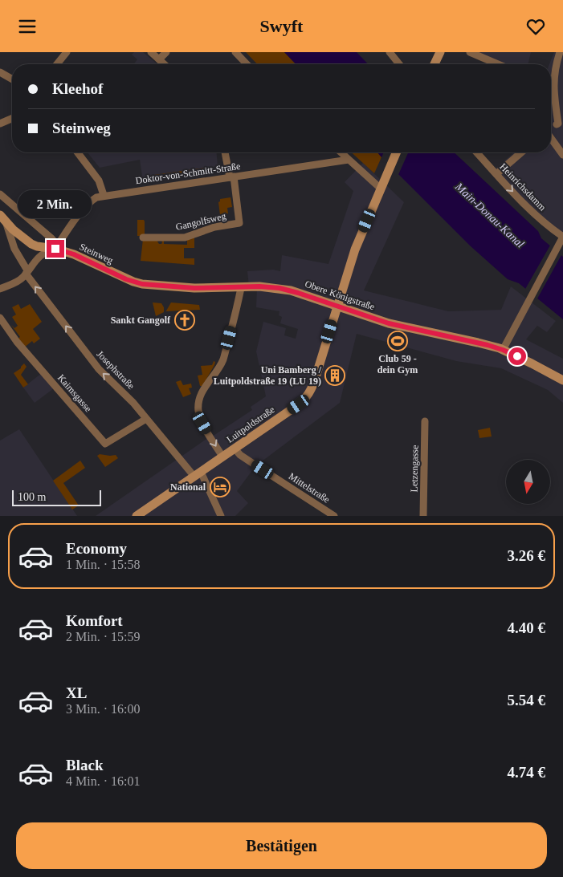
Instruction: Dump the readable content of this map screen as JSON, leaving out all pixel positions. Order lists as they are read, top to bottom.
{
  "streets": {
    "street": [
      "Doktor-von-Schmitt-Straße",
      "Heinrichsdamm",
      "Gangolfsweg",
      "Steinweg",
      "Obere Königstraße",
      "Josephstraße",
      "Kaimsgasse",
      "Luitpoldstraße",
      "Letzengasse",
      "Mittelstraße"
    ]
  },
  "crossings": [
    ["Doktor-von-Schmitt-Straße", "Gangolfsweg"],
    ["Doktor-von-Schmitt-Straße", "Steinweg"],
    ["Steinweg", "Obere Königstraße"],
    ["Steinweg", "Josephstraße"],
    ["Obere Königstraße", "Luitpoldstraße"],
    ["Josephstraße", "Kaimsgasse"],
    ["Josephstraße", "Luitpoldstraße"],
    ["Luitpoldstraße", "Mittelstraße"]
  ],
  "one_way": ["Heinrichsdamm", "Josephstraße"],
  "water": ["Main-Donau-Kanal"],
  "places": {
    "church": ["Sankt Gangolf"],
    "sports": ["Club 59 - dein Gym"],
    "building": ["Uni Bamberg / Luitpoldstraße 19 (LU 19)"],
    "hotel": ["National"]
  },
  "scale_bar": "100 m",
  "north": "bottom",
  "page": {
    "header": "Swyft",
    "banner": ["Kleehof", "Steinweg"],
    "bubble": "2 Min.",
    "scale": "100 m",
    "list": [
      {
        "name": "Economy",
        "note": "1 Min. · 15:58",
        "value": "3.26 €"
      },
      {
        "name": "Komfort",
        "note": "2 Min. · 15:59",
        "value": "4.40 €"
      },
      {
        "name": "XL",
        "note": "3 Min. · 16:00",
        "value": "5.54 €"
      },
      {
        "name": "Black",
        "note": "4 Min. · 16:01",
        "value": "4.74 €"
      }
    ],
    "buttons": "Bestätigen"
  }
}
